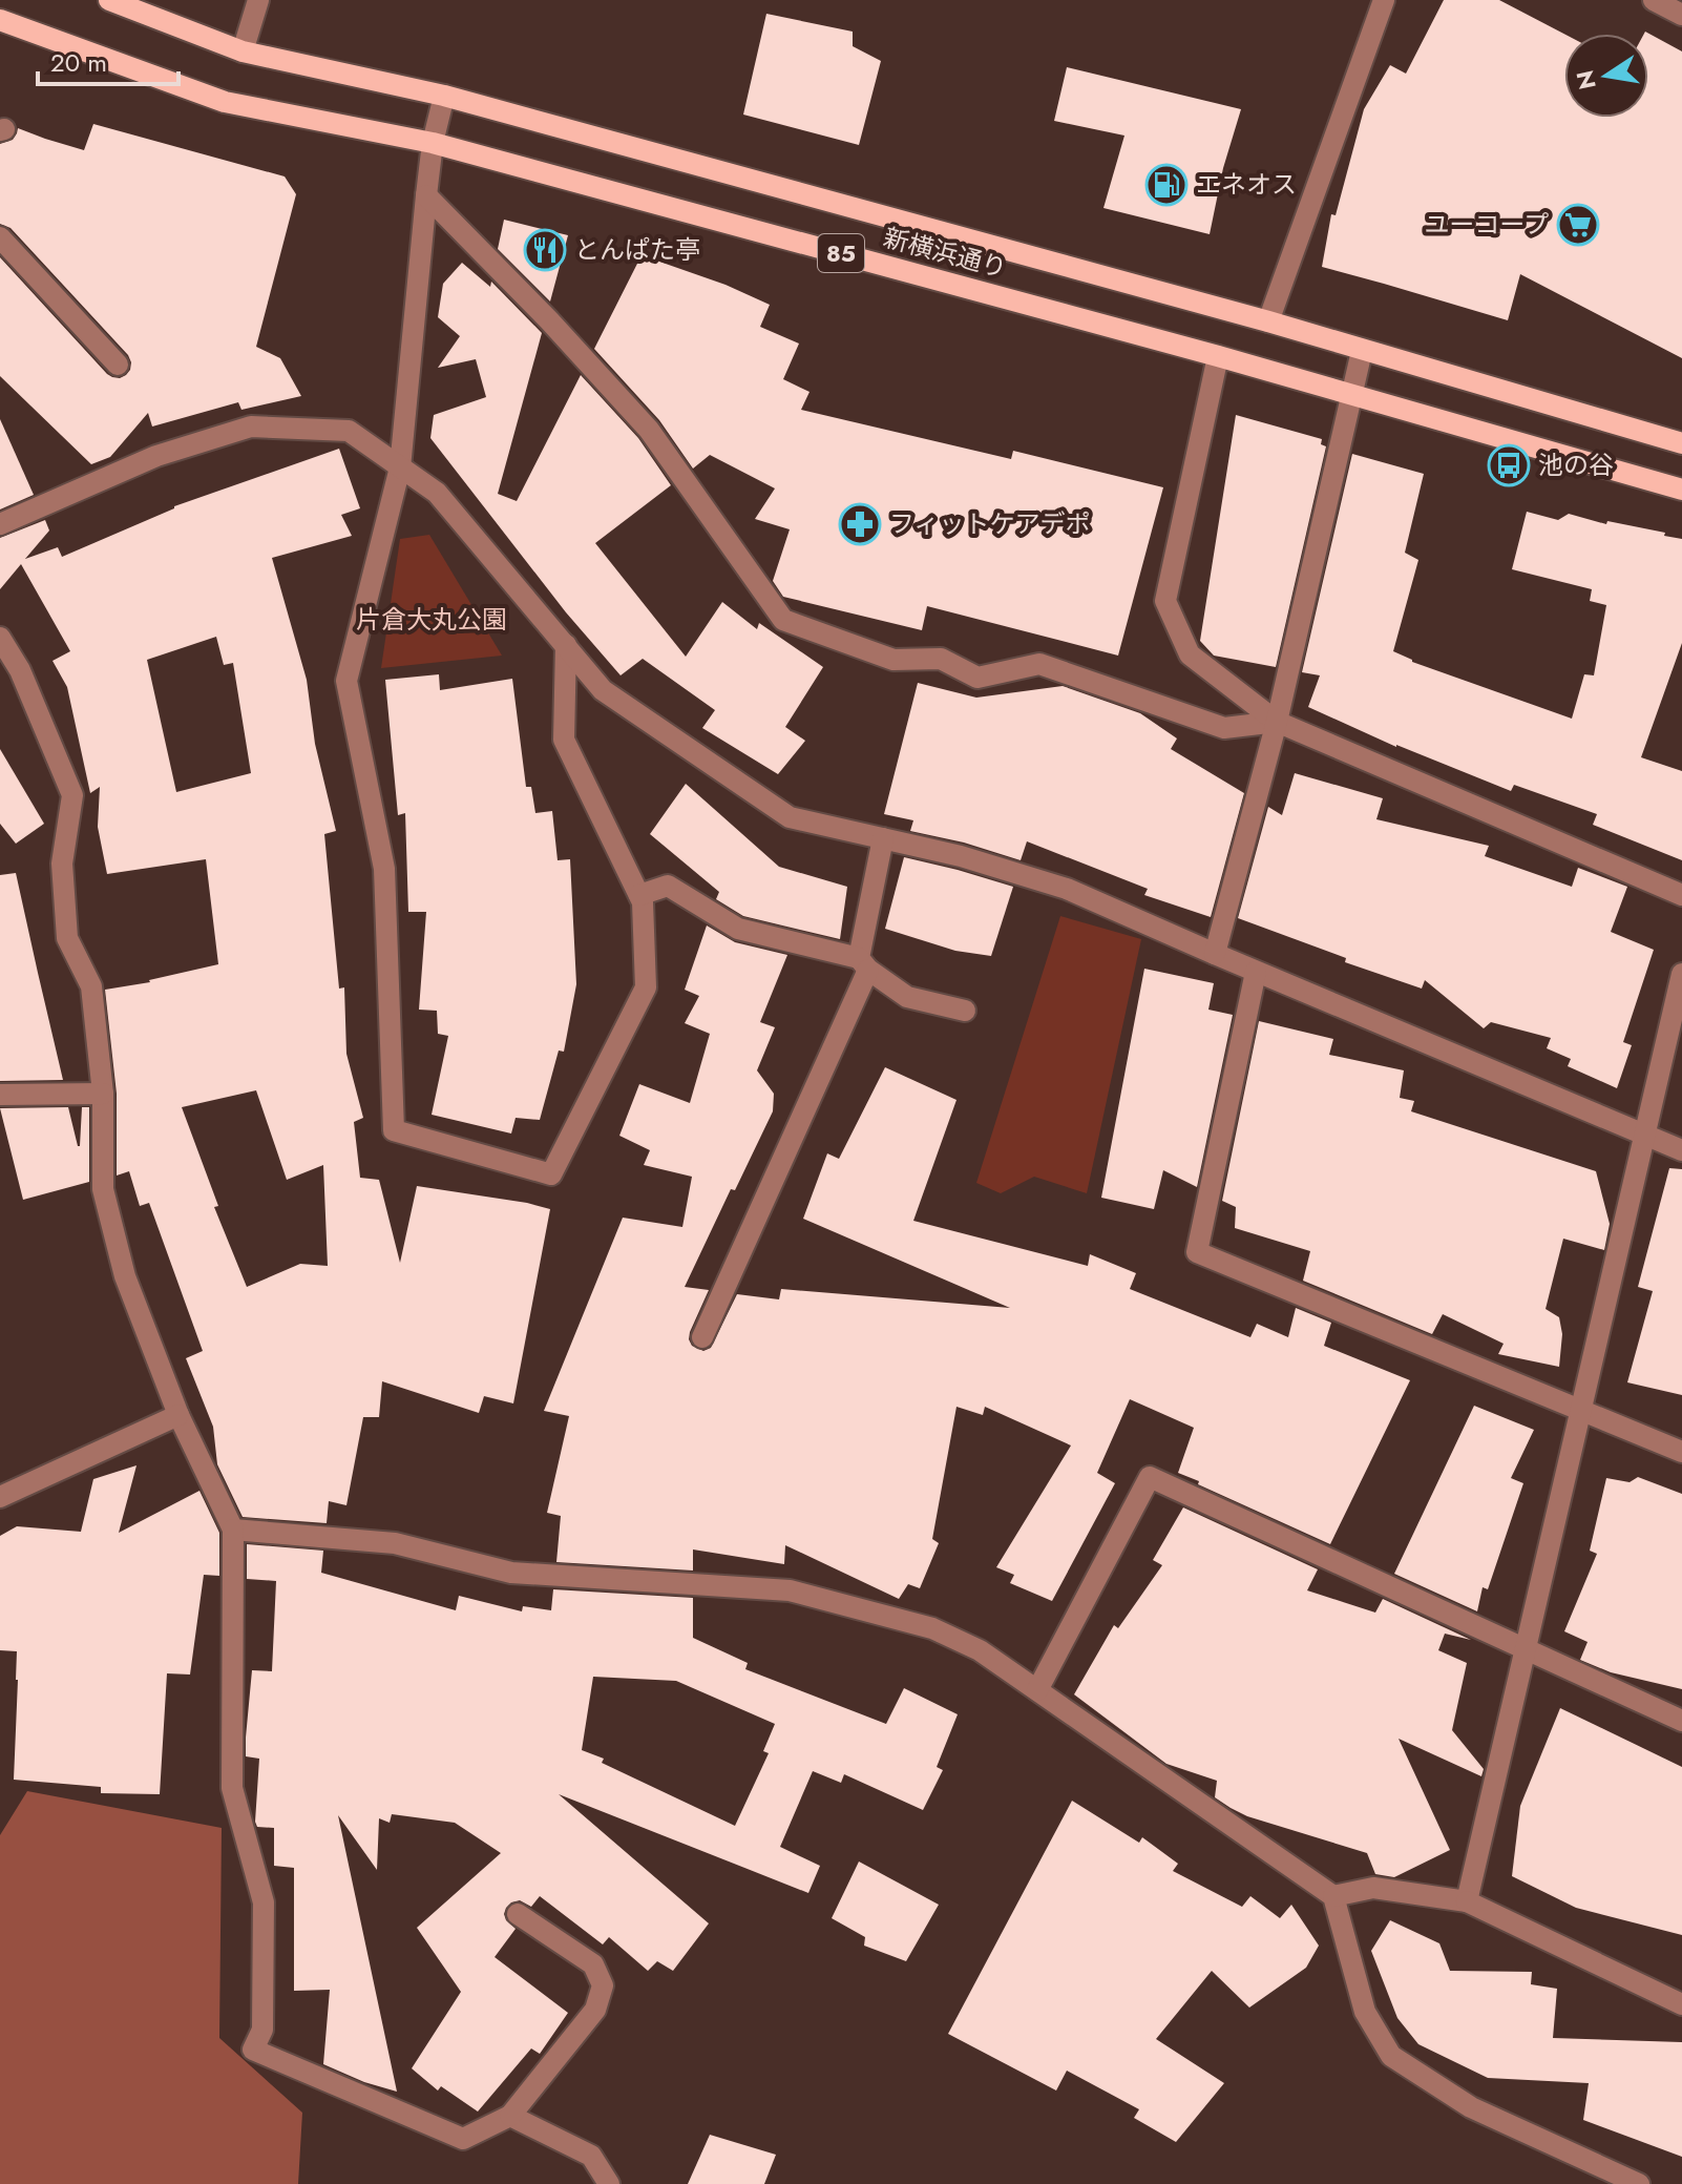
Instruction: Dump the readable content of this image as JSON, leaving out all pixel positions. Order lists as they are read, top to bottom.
{
  "streets": {
    "main road": ["85", "新横浜通り"]
  },
  "parks": ["片倉大丸公園"],
  "places": {
    "fuel station": ["エネオス"],
    "supermarket": ["ユーコープ"],
    "restaurant": ["とんぱた亭"],
    "bus stop": ["池の谷"],
    "pharmacy": ["フィットケアデポ"]
  },
  "scale_bar": "20 m",
  "north": "left"
}
